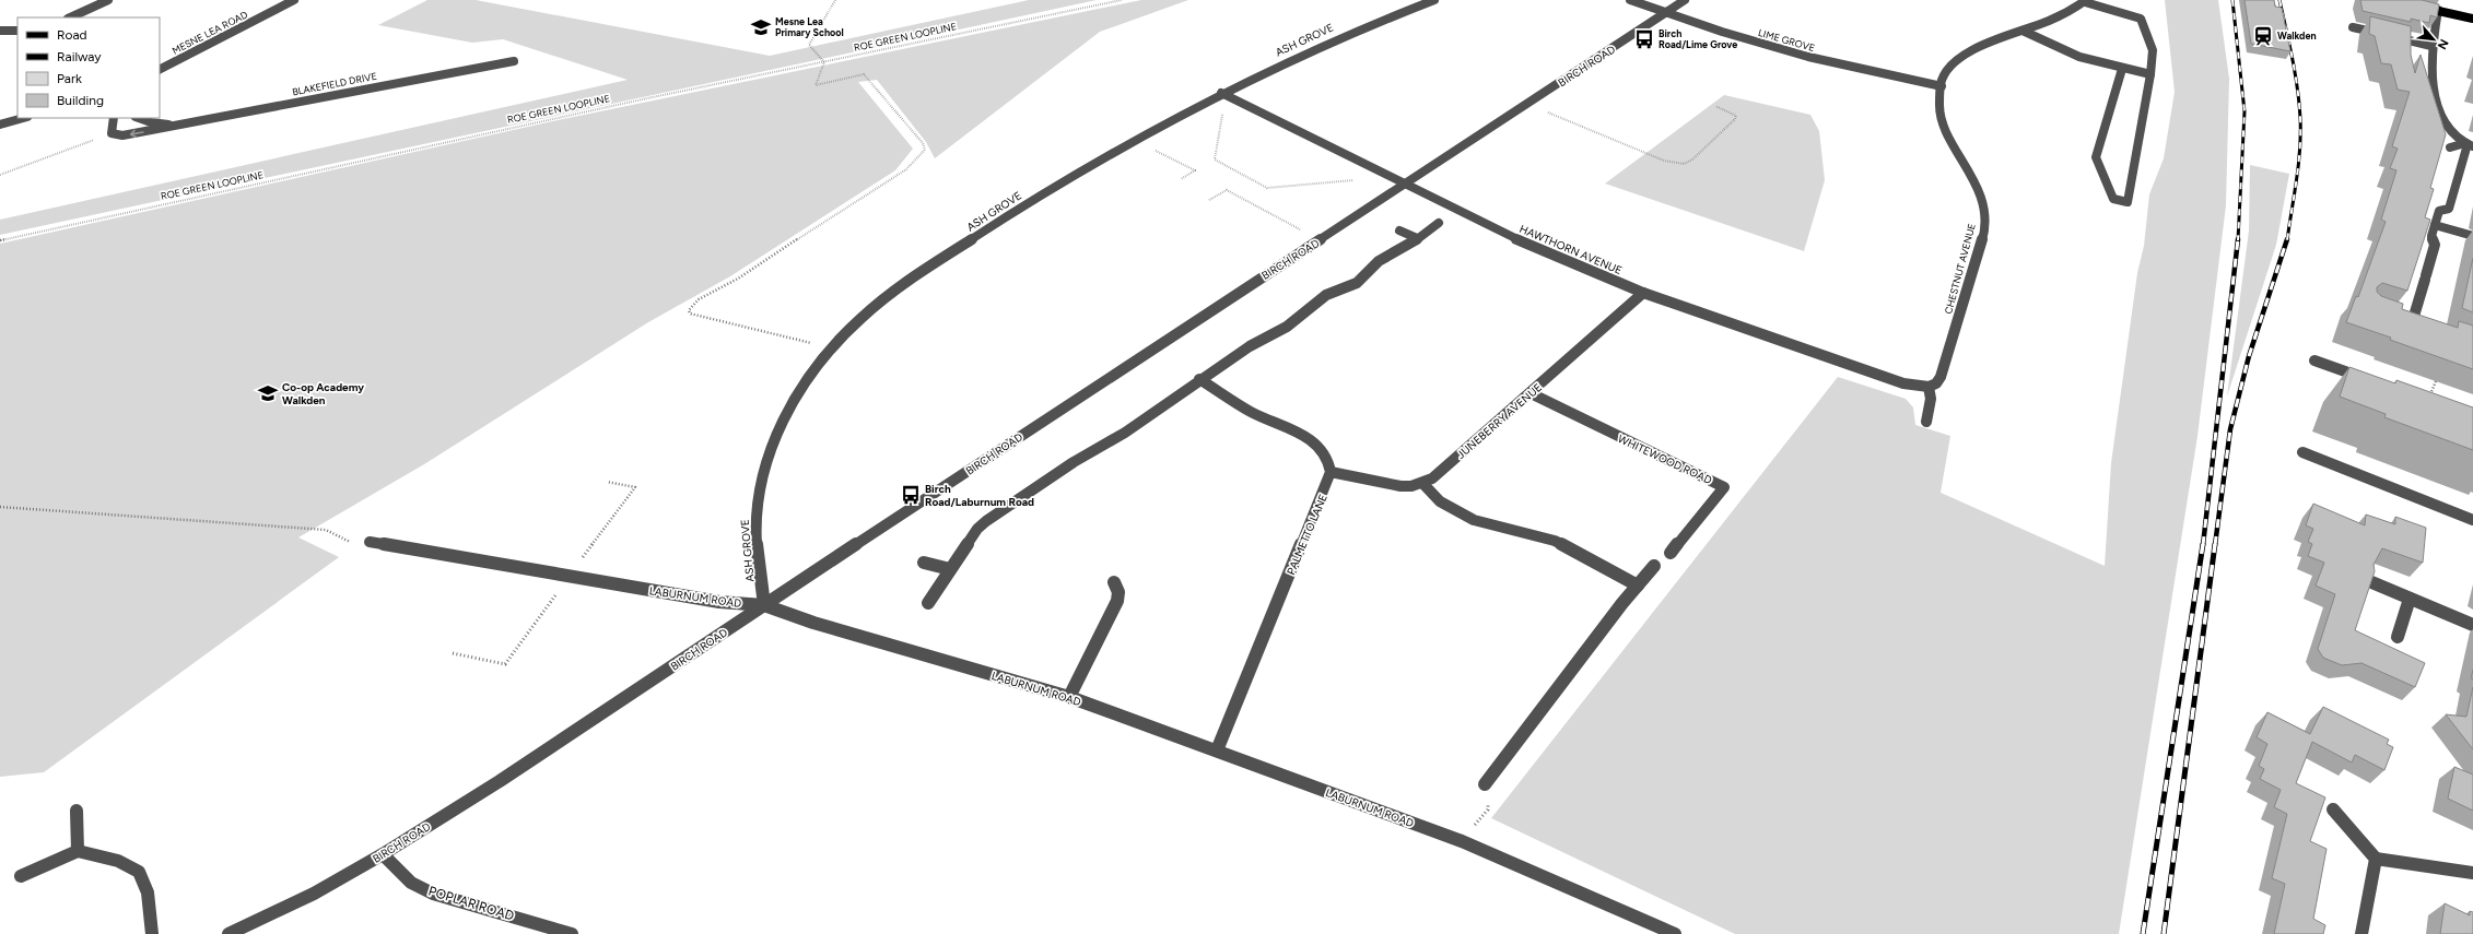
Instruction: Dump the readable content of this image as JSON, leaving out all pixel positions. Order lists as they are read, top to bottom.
{
  "streets": {
    "street": [
      "MESNE LEA ROAD",
      "ASH GROVE",
      "LIME GROVE",
      "BIRCH ROAD",
      "BLAKEFIELD DRIVE",
      "HAWTHORN AVENUE",
      "CHESTNUT AVENUE",
      "JUNEBERRY AVENUE",
      "WHITEWOOD ROAD",
      "PALMETTO LANE",
      "LABURNUM ROAD",
      "POPLAR ROAD"
    ],
    "path": ["ROE GREEN LOOPLINE"]
  },
  "crossings": [
    ["ASH GROVE", "BIRCH ROAD"],
    ["ASH GROVE", "HAWTHORN AVENUE"],
    ["ASH GROVE", "LABURNUM ROAD"],
    ["LIME GROVE", "BIRCH ROAD"],
    ["LIME GROVE", "CHESTNUT AVENUE"],
    ["BIRCH ROAD", "HAWTHORN AVENUE"],
    ["BIRCH ROAD", "LABURNUM ROAD"],
    ["BIRCH ROAD", "POPLAR ROAD"],
    ["HAWTHORN AVENUE", "CHESTNUT AVENUE"],
    ["HAWTHORN AVENUE", "JUNEBERRY AVENUE"],
    ["JUNEBERRY AVENUE", "WHITEWOOD ROAD"],
    ["JUNEBERRY AVENUE", "PALMETTO LANE"],
    ["PALMETTO LANE", "LABURNUM ROAD"]
  ],
  "places": {
    "school or university": ["Mesne Lea Primary School", "Co-op Academy Walkden"],
    "station": ["Walkden"],
    "bus stop": ["Birch Road/Lime Grove", "Birch Road/Laburnum Road"]
  },
  "legend": [
    "Road",
    "Railway",
    "Park",
    "Building"
  ],
  "north": "bottom right"
}
